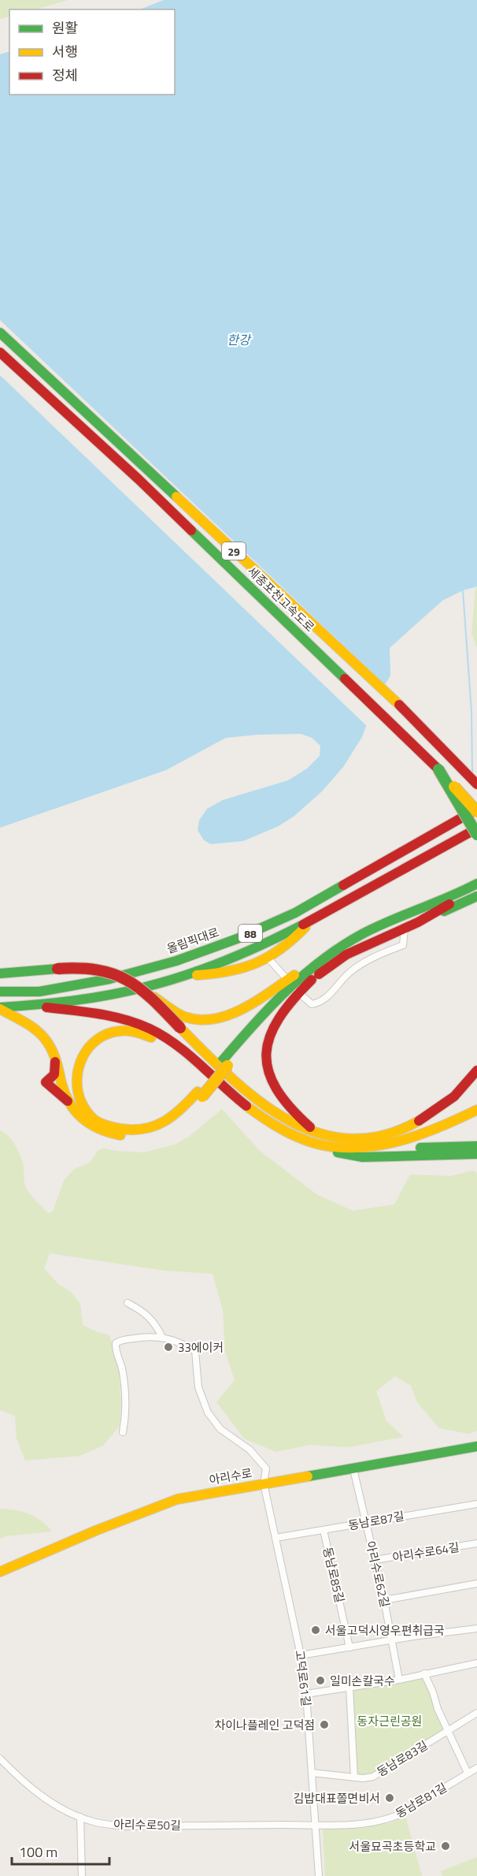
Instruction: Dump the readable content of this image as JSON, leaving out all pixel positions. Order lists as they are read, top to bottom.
{
  "streets": {
    "main road": [
      "29",
      "세종포천고속도로",
      "88",
      "올림픽대로",
      "아리수로"
    ],
    "street": [
      "동남로87길",
      "아리수로64길",
      "아리수로62길",
      "동남로85길",
      "고덕로61길",
      "동남로83길",
      "동남로81길",
      "아리수로50길"
    ]
  },
  "crossings": [
    ["세종포천고속도로", "올림픽대로"],
    ["아리수로", "아리수로62길"],
    ["아리수로", "고덕로61길"],
    ["동남로87길", "아리수로62길"],
    ["동남로87길", "동남로85길"],
    ["동남로87길", "고덕로61길"],
    ["아리수로64길", "아리수로62길"],
    ["고덕로61길", "동남로83길"],
    ["고덕로61길", "동남로81길"],
    ["고덕로61길", "아리수로50길"],
    ["동남로81길", "아리수로50길"]
  ],
  "water": ["한강"],
  "parks": ["동자근린공원"],
  "places": [
    "33에이커",
    "서울고덕시영우편취급국",
    "일미손칼국수",
    "차이나플레인 고덕점",
    "김밥대표쫄면비서",
    "서울묘곡초등학교"
  ],
  "legend": ["원활", "서행", "정체"],
  "scale_bar": "100 m"
}
